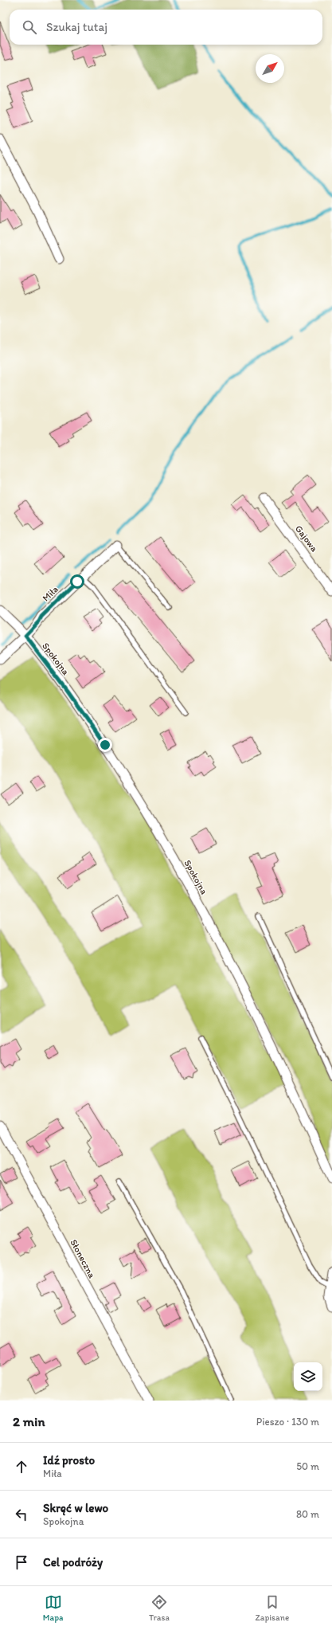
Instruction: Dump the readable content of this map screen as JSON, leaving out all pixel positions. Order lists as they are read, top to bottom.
{
  "streets": {
    "street": [
      "Gajowa",
      "Miła",
      "Spokojna",
      "Słoneczna"
    ]
  },
  "crossings": [
    ["Miła", "Spokojna"]
  ],
  "north": "top right",
  "page": {
    "search": "Szukaj tutaj",
    "heading": ["2 min", "Pieszo · 130 m"],
    "list": [
      ["Idź prosto", "Miła", "50 m"],
      ["Skręć w lewo", "Spokojna", "80 m"],
      "Cel podróży"
    ],
    "nav": ["Mapa", "Trasa", "Zapisane"]
  }
}
